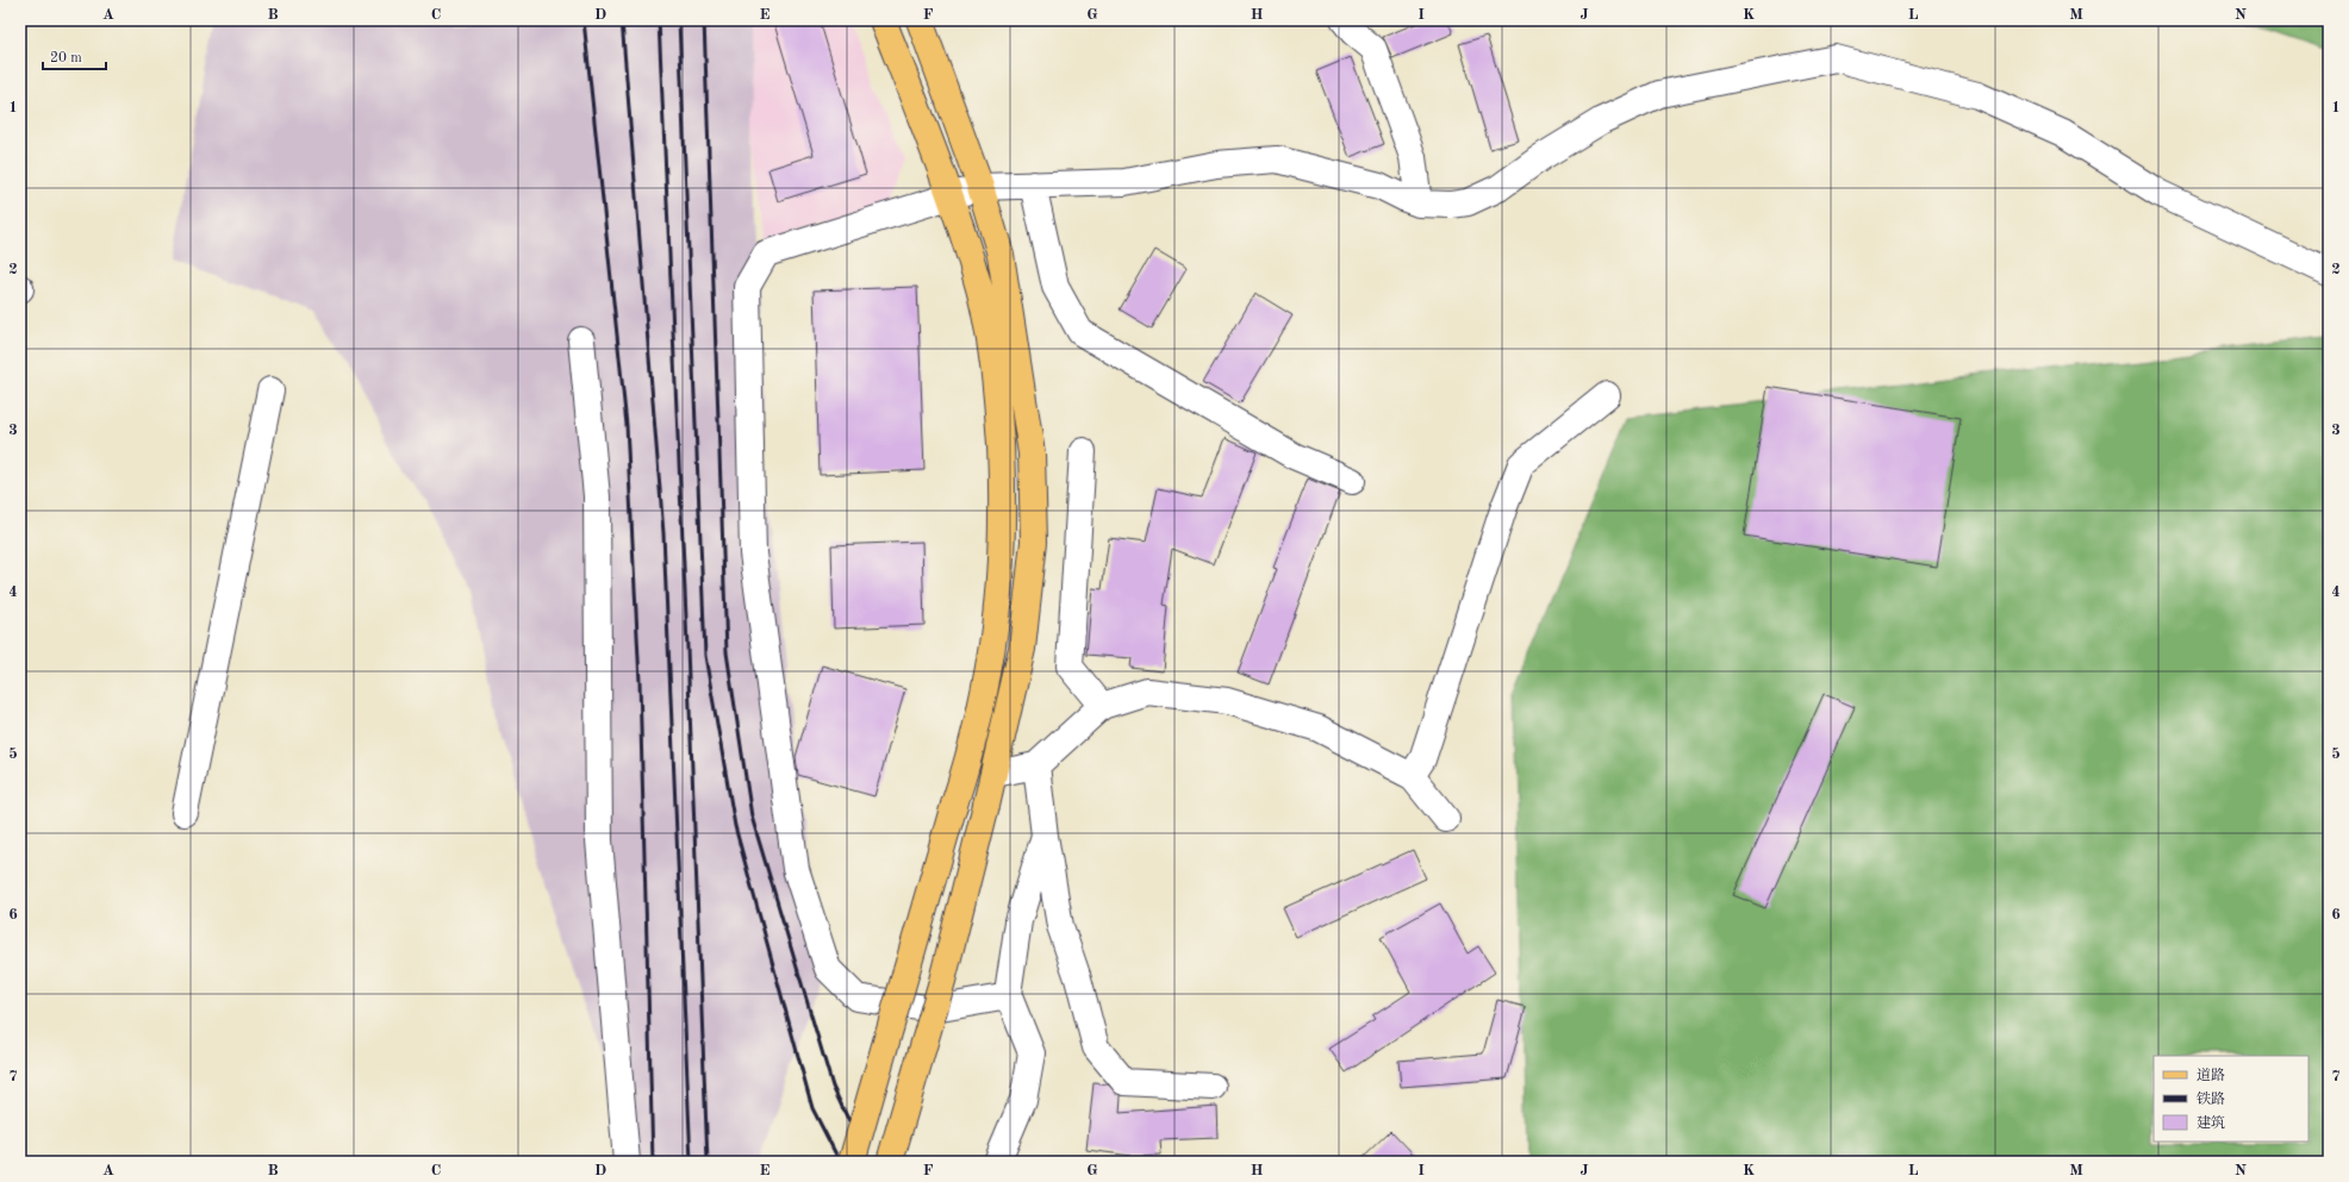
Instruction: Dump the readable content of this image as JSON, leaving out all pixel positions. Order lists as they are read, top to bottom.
{
  "legend": ["道路", "铁路", "建筑"],
  "scale_bar": "20 m",
  "grid": {
    "columns": [
      "A",
      "B",
      "C",
      "D",
      "E",
      "F",
      "G",
      "H",
      "I",
      "J",
      "K",
      "L",
      "M",
      "N"
    ],
    "rows": [
      "1",
      "2",
      "3",
      "4",
      "5",
      "6",
      "7"
    ]
  }
}
